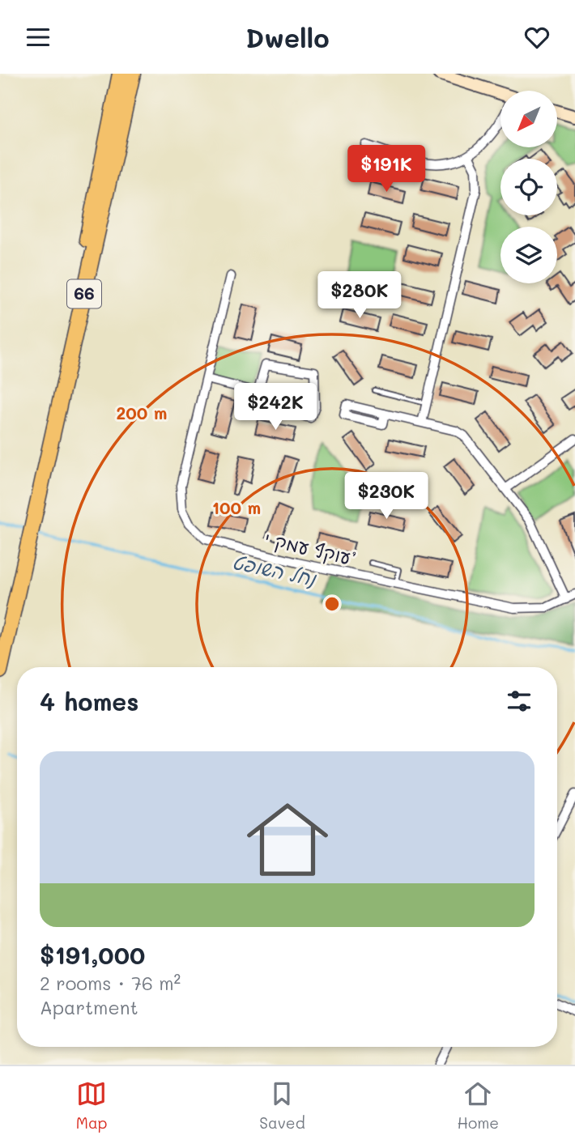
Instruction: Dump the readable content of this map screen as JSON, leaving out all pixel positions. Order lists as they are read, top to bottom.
{
  "streets": {
    "highway": ["66"],
    "street": ["עוקף עמק י’"]
  },
  "water": ["נחל השופט"],
  "north": "bottom left",
  "page": {
    "header": "Dwello",
    "price": [
      "$191K",
      "$280K",
      "$242K",
      "$230K"
    ],
    "heading": "4 homes",
    "list": [
      {
        "name": "$191,000",
        "note": "2 rooms · 76 m² · Apartment"
      }
    ],
    "tabs": ["Map", "Saved", "Home"]
  },
  "rings": ["200 m", "100 m"]
}
